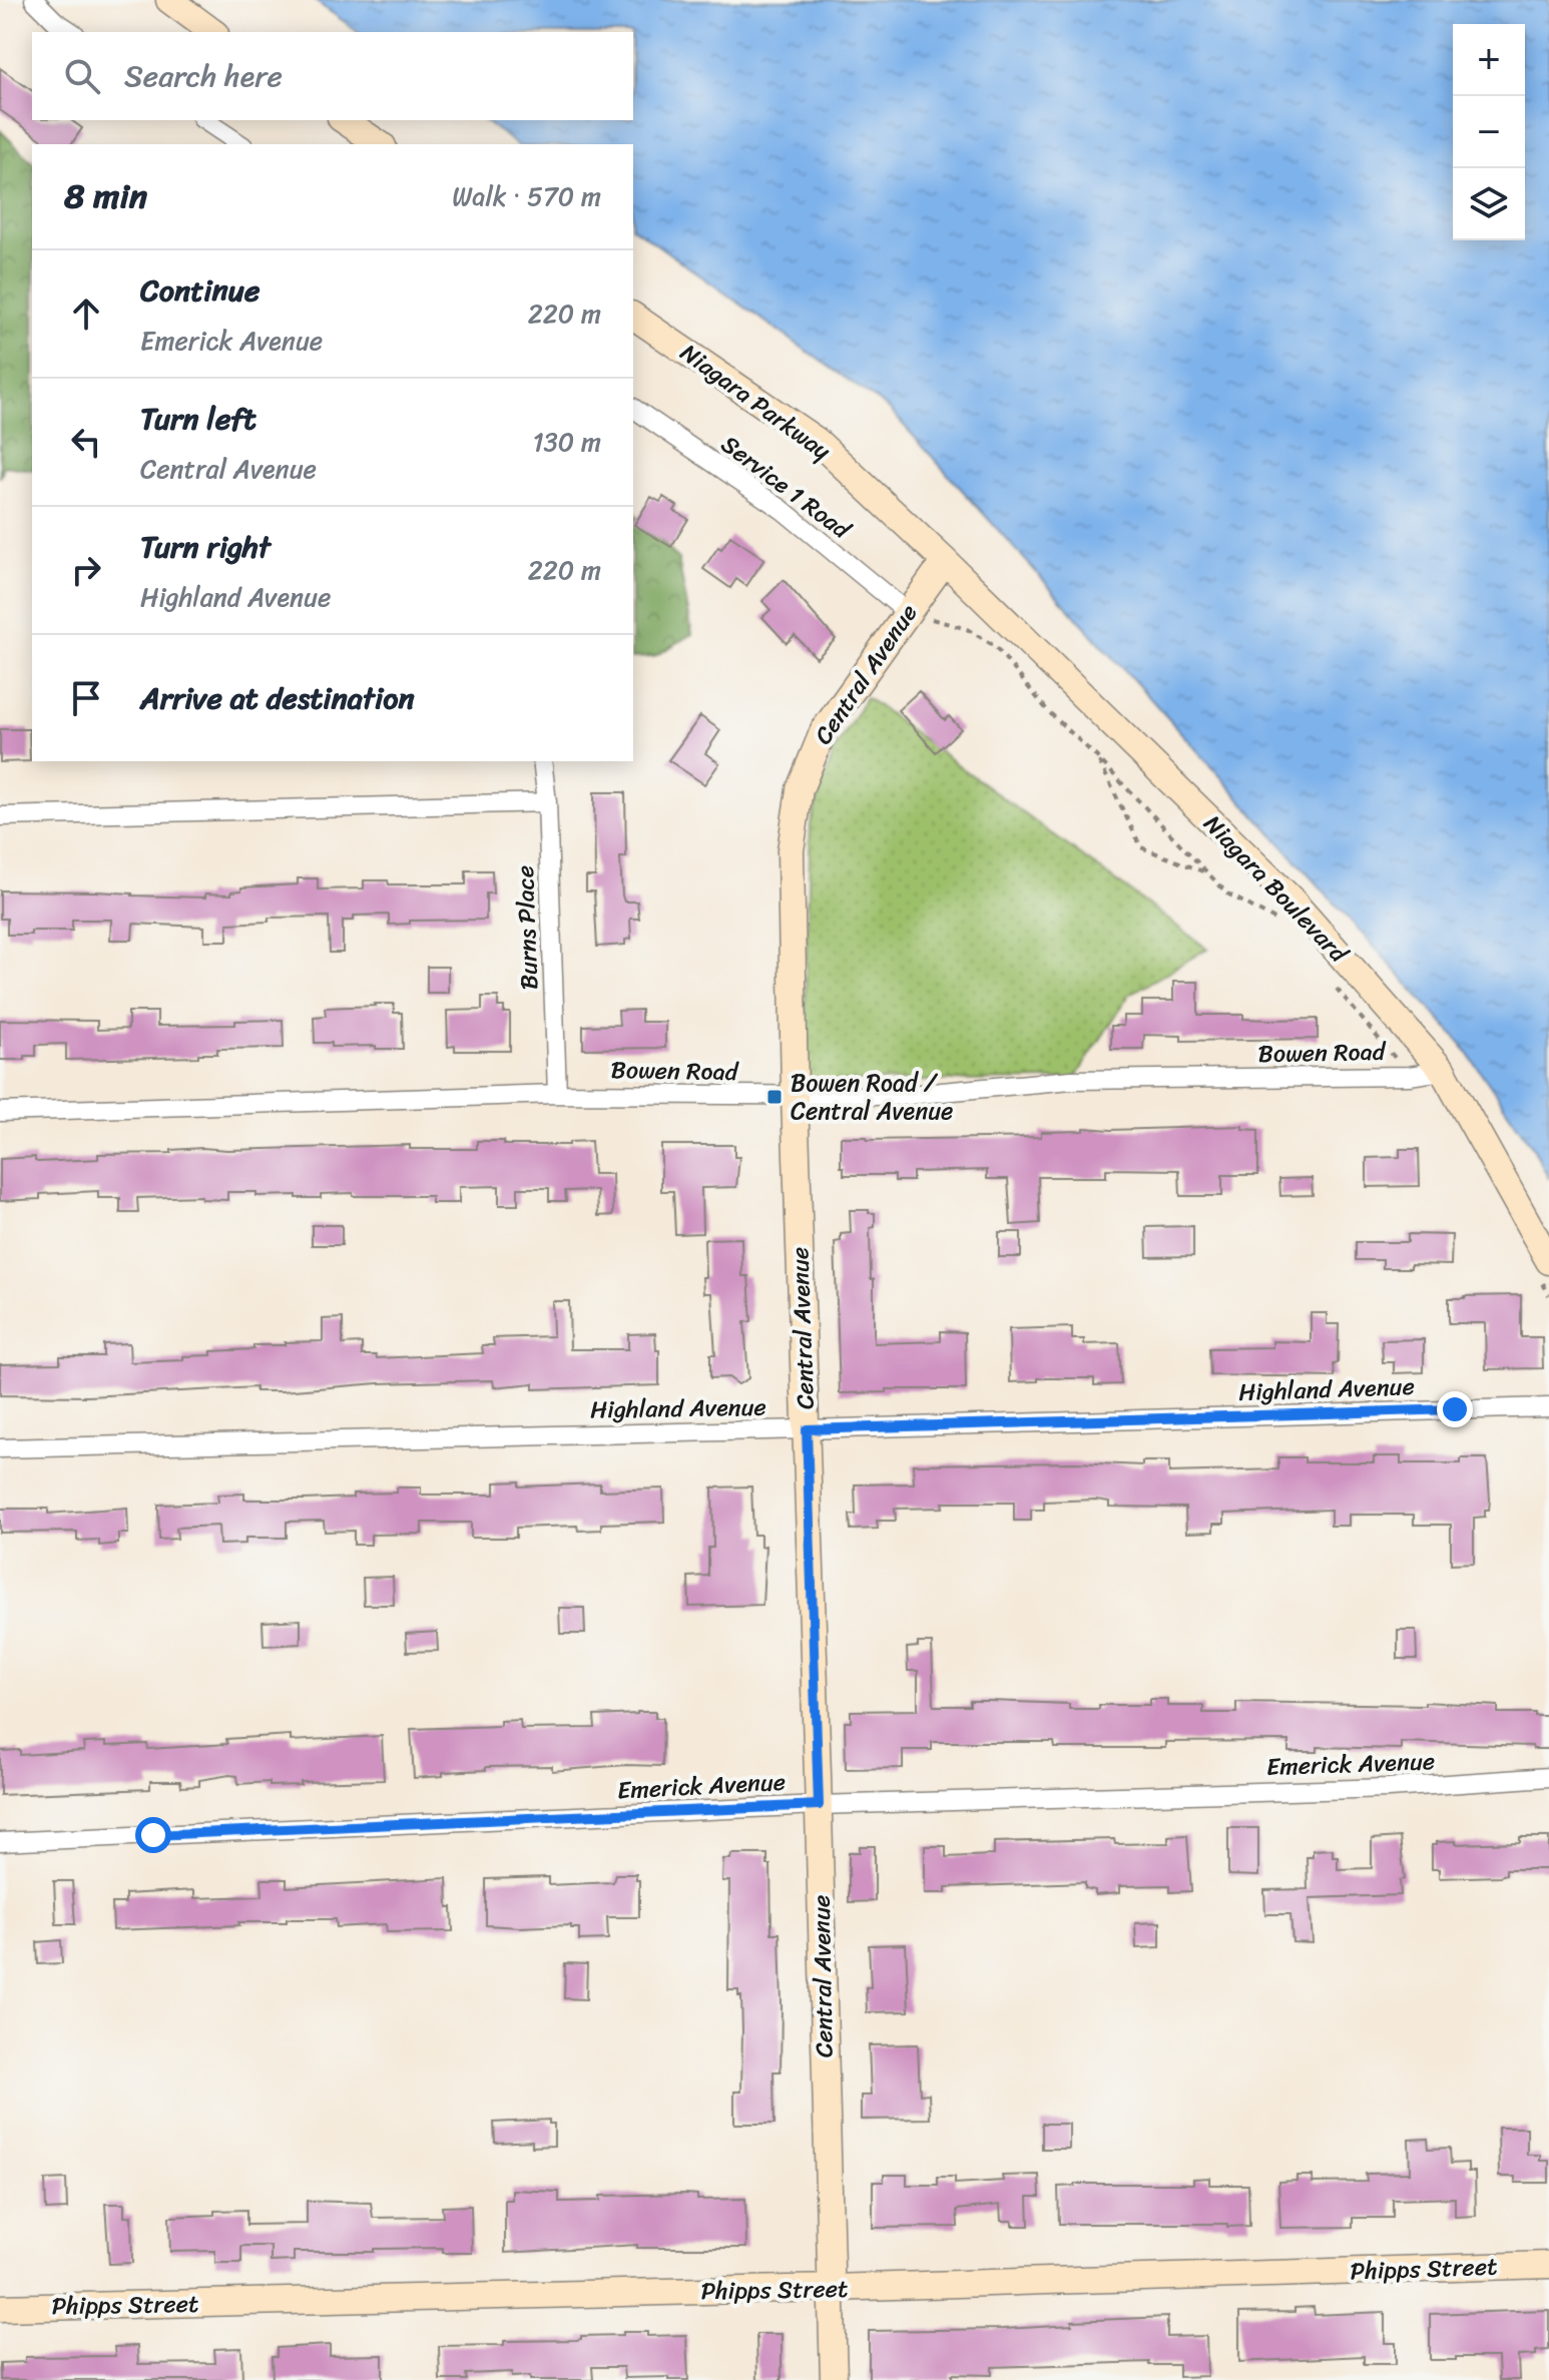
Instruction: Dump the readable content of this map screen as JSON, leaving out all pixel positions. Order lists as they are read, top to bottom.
{
  "streets": {
    "main road": [
      "Niagara Parkway",
      "Central Avenue",
      "Niagara Boulevard",
      "Phipps Street"
    ],
    "street": [
      "Service 1 Road",
      "Burns Place",
      "Bowen Road",
      "Highland Avenue",
      "Emerick Avenue"
    ]
  },
  "crossings": [
    ["Niagara Parkway", "Central Avenue"],
    ["Niagara Parkway", "Niagara Boulevard"],
    ["Service 1 Road", "Central Avenue"],
    ["Central Avenue", "Niagara Boulevard"],
    ["Central Avenue", "Bowen Road"],
    ["Central Avenue", "Highland Avenue"],
    ["Central Avenue", "Emerick Avenue"],
    ["Central Avenue", "Phipps Street"],
    ["Niagara Boulevard", "Bowen Road"],
    ["Burns Place", "Bowen Road"]
  ],
  "places": {
    "transit": ["Bowen Road / Central Avenue"]
  },
  "page": {
    "map_buttons": ["+", "−"],
    "search": "Search here",
    "heading": ["8 min", "Walk · 570 m"],
    "list": [
      ["Continue", "Emerick Avenue", "220 m"],
      ["Turn left", "Central Avenue", "130 m"],
      ["Turn right", "Highland Avenue", "220 m"],
      "Arrive at destination"
    ]
  }
}
